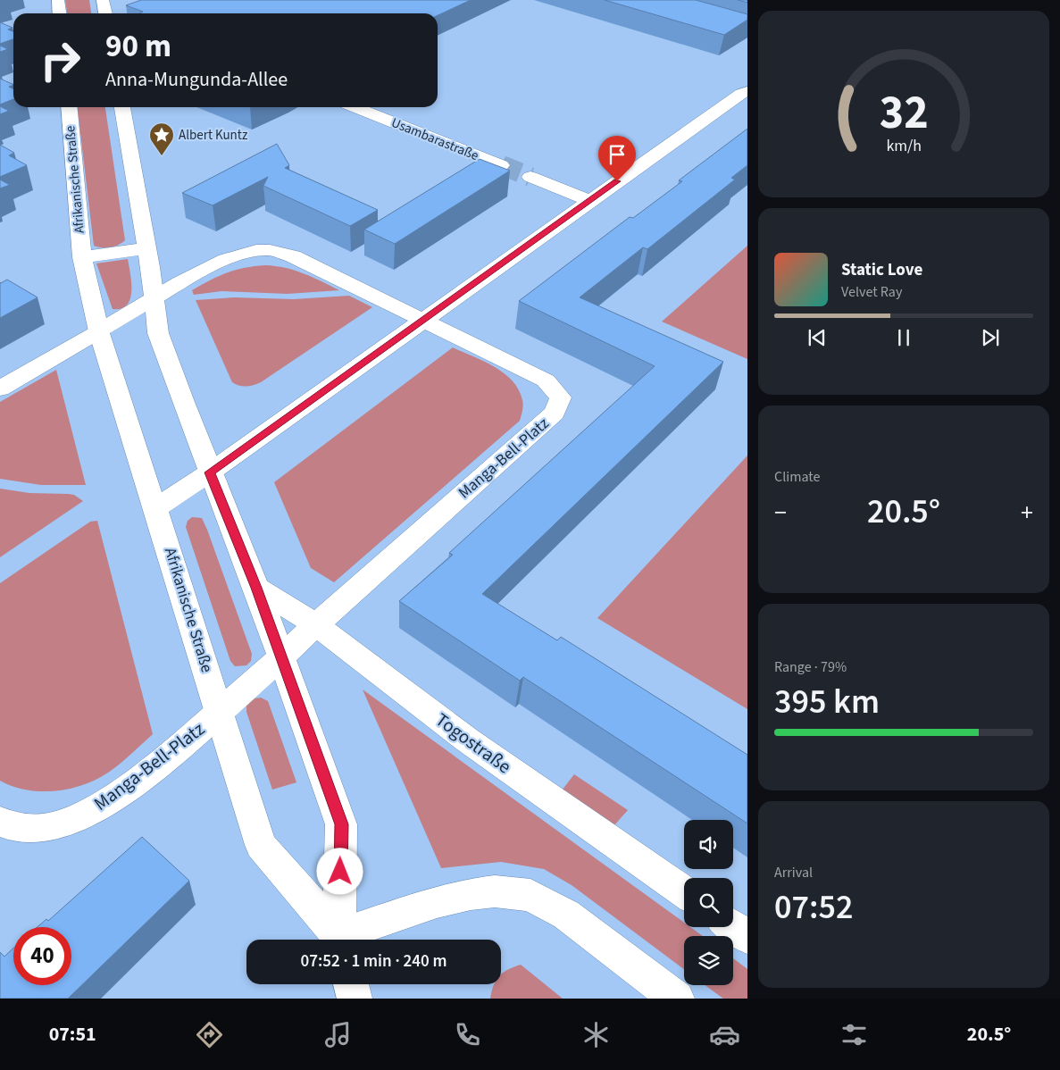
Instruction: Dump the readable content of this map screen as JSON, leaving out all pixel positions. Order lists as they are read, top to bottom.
{
  "streets": {
    "street": [
      "Usambarastraße",
      "Afrikanische Straße",
      "Manga-Bell-Platz",
      "Togostraße"
    ]
  },
  "crossings": [
    ["Afrikanische Straße", "Manga-Bell-Platz"],
    ["Manga-Bell-Platz", "Togostraße"]
  ],
  "places": {
    "place": ["Albert Kuntz"]
  },
  "page": {
    "turn": ["90 m", "Anna-Mungunda-Allee"],
    "song": ["Static Love", "Velvet Ray"],
    "tile": [
      "Climate",
      ["Range · 79%", "395 km"],
      ["Arrival", "07:52"]
    ],
    "heat": ["−", "20.5°", "+"],
    "limit": "40",
    "trip": "07:52 · 1 min · 240 m",
    "tabs": ["07:51", "20.5°"],
    "gauge": ["32", "km/h"]
  }
}
